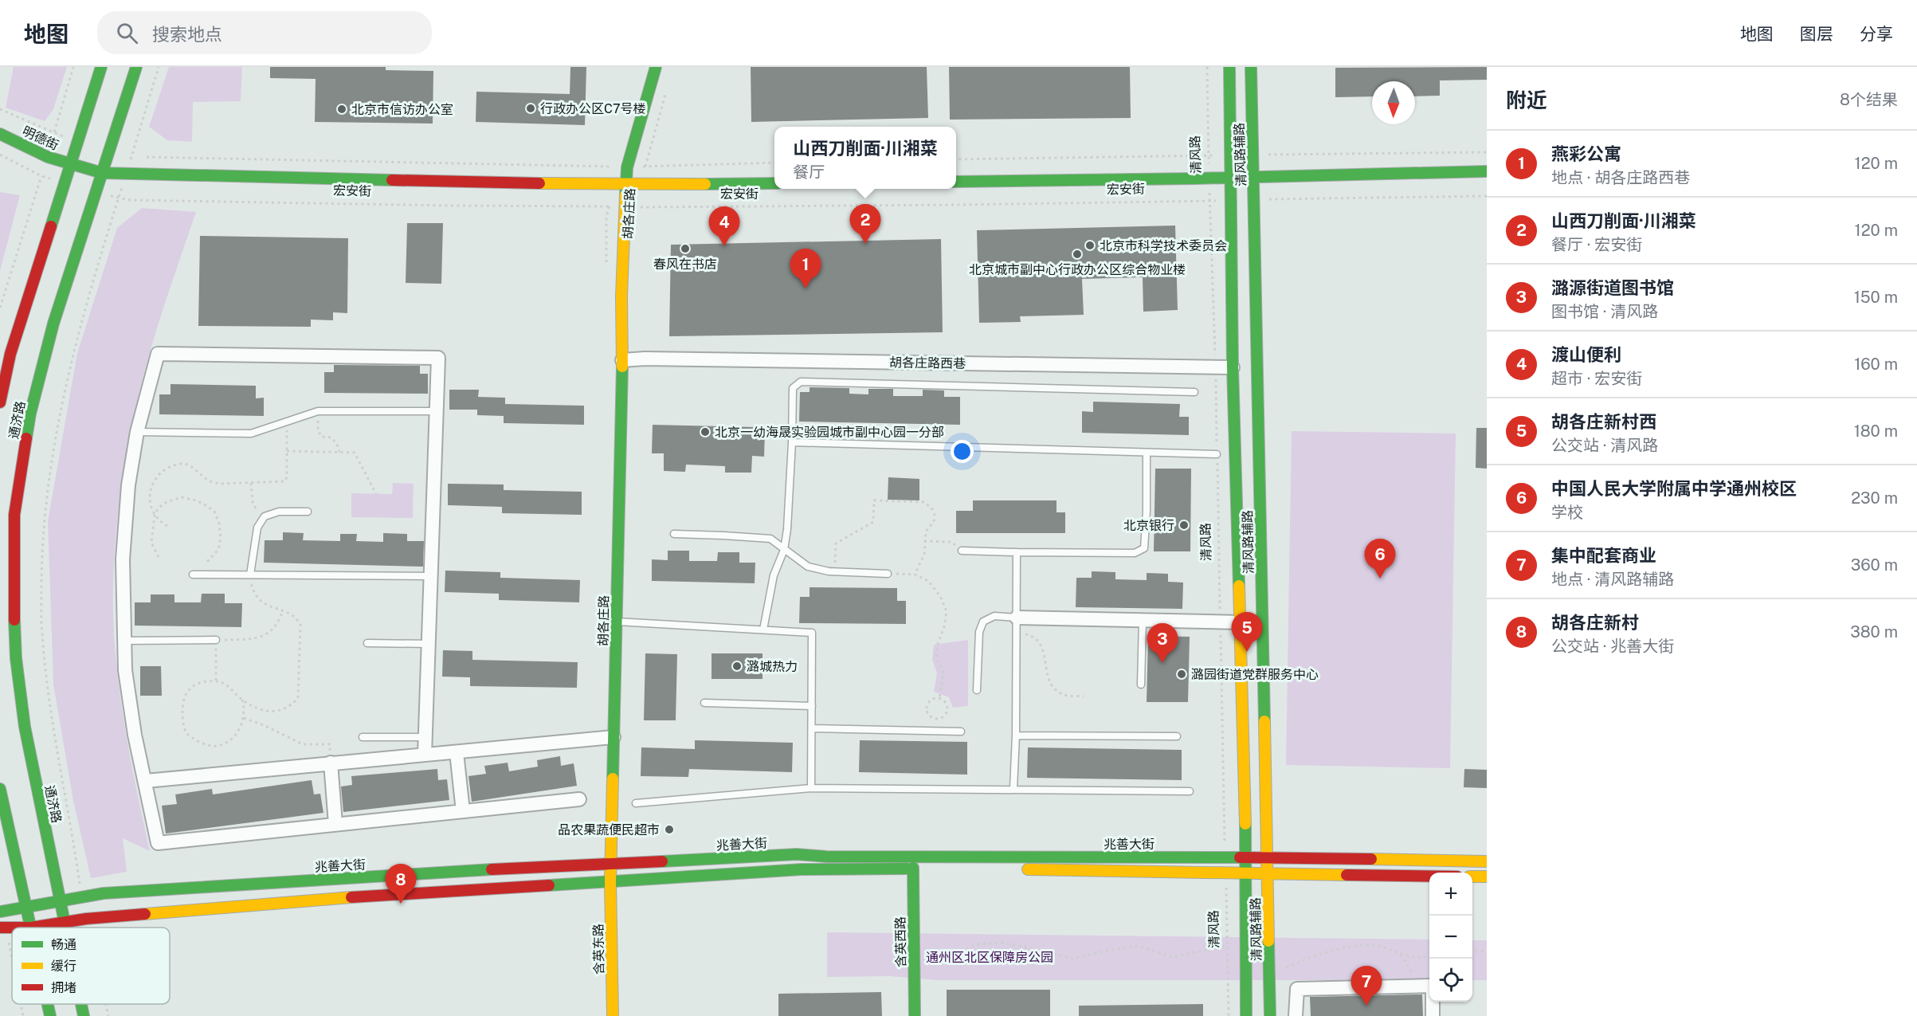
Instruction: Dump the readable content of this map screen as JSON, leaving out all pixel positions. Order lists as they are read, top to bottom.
{
  "streets": {
    "main road": [
      "明德街",
      "清风路辅路",
      "宏安街",
      "胡各庄路",
      "通济路",
      "兆善大街",
      "含英西路",
      "含英东路"
    ],
    "street": ["胡各庄路西巷"],
    "path": ["清风路"]
  },
  "crossings": [
    ["明德街", "宏安街"],
    ["明德街", "通济路"],
    ["清风路", "宏安街"],
    ["清风路", "胡各庄路西巷"],
    ["清风路", "兆善大街"],
    ["清风路辅路", "宏安街"],
    ["清风路辅路", "兆善大街"],
    ["宏安街", "胡各庄路"],
    ["宏安街", "通济路"],
    ["胡各庄路", "胡各庄路西巷"],
    ["胡各庄路", "兆善大街"],
    ["胡各庄路", "含英东路"],
    ["通济路", "兆善大街"]
  ],
  "parks": ["通州区北区保障房公园"],
  "places": [
    "行政办公区C7号楼",
    "北京市信访办公室",
    "北京市科学技术委员会",
    "春风在书店",
    "北京城市副中心行政办公区综合物业楼",
    "北京一幼海晟实验园城市副中心园一分部",
    "北京银行",
    "潞城热力",
    "潞园街道党群服务中心",
    "品农果蔬便民超市"
  ],
  "legend": ["畅通", "缓行", "拥堵"],
  "north": "bottom",
  "page": {
    "header": "地图",
    "search": "搜索地点",
    "nav": ["地图", "图层", "分享"],
    "heading": ["附近", "8个结果"],
    "popup": ["山西刀削面·川湘菜", "餐厅"],
    "list": [
      {
        "mark": "1",
        "name": "燕彩公寓",
        "note": "地点 · 胡各庄路西巷",
        "value": "120 m"
      },
      {
        "mark": "2",
        "name": "山西刀削面·川湘菜",
        "note": "餐厅 · 宏安街",
        "value": "120 m"
      },
      {
        "mark": "3",
        "name": "潞源街道图书馆",
        "note": "图书馆 · 清风路",
        "value": "150 m"
      },
      {
        "mark": "4",
        "name": "渡山便利",
        "note": "超市 · 宏安街",
        "value": "160 m"
      },
      {
        "mark": "5",
        "name": "胡各庄新村西",
        "note": "公交站 · 清风路",
        "value": "180 m"
      },
      {
        "mark": "6",
        "name": "中国人民大学附属中学通州校区",
        "note": "学校",
        "value": "230 m"
      },
      {
        "mark": "7",
        "name": "集中配套商业",
        "note": "地点 · 清风路辅路",
        "value": "360 m"
      },
      {
        "mark": "8",
        "name": "胡各庄新村",
        "note": "公交站 · 兆善大街",
        "value": "380 m"
      }
    ],
    "pins": [
      "2",
      "4",
      "1",
      "6",
      "5",
      "3",
      "8",
      "7"
    ],
    "map_buttons": ["+", "−"]
  }
}
